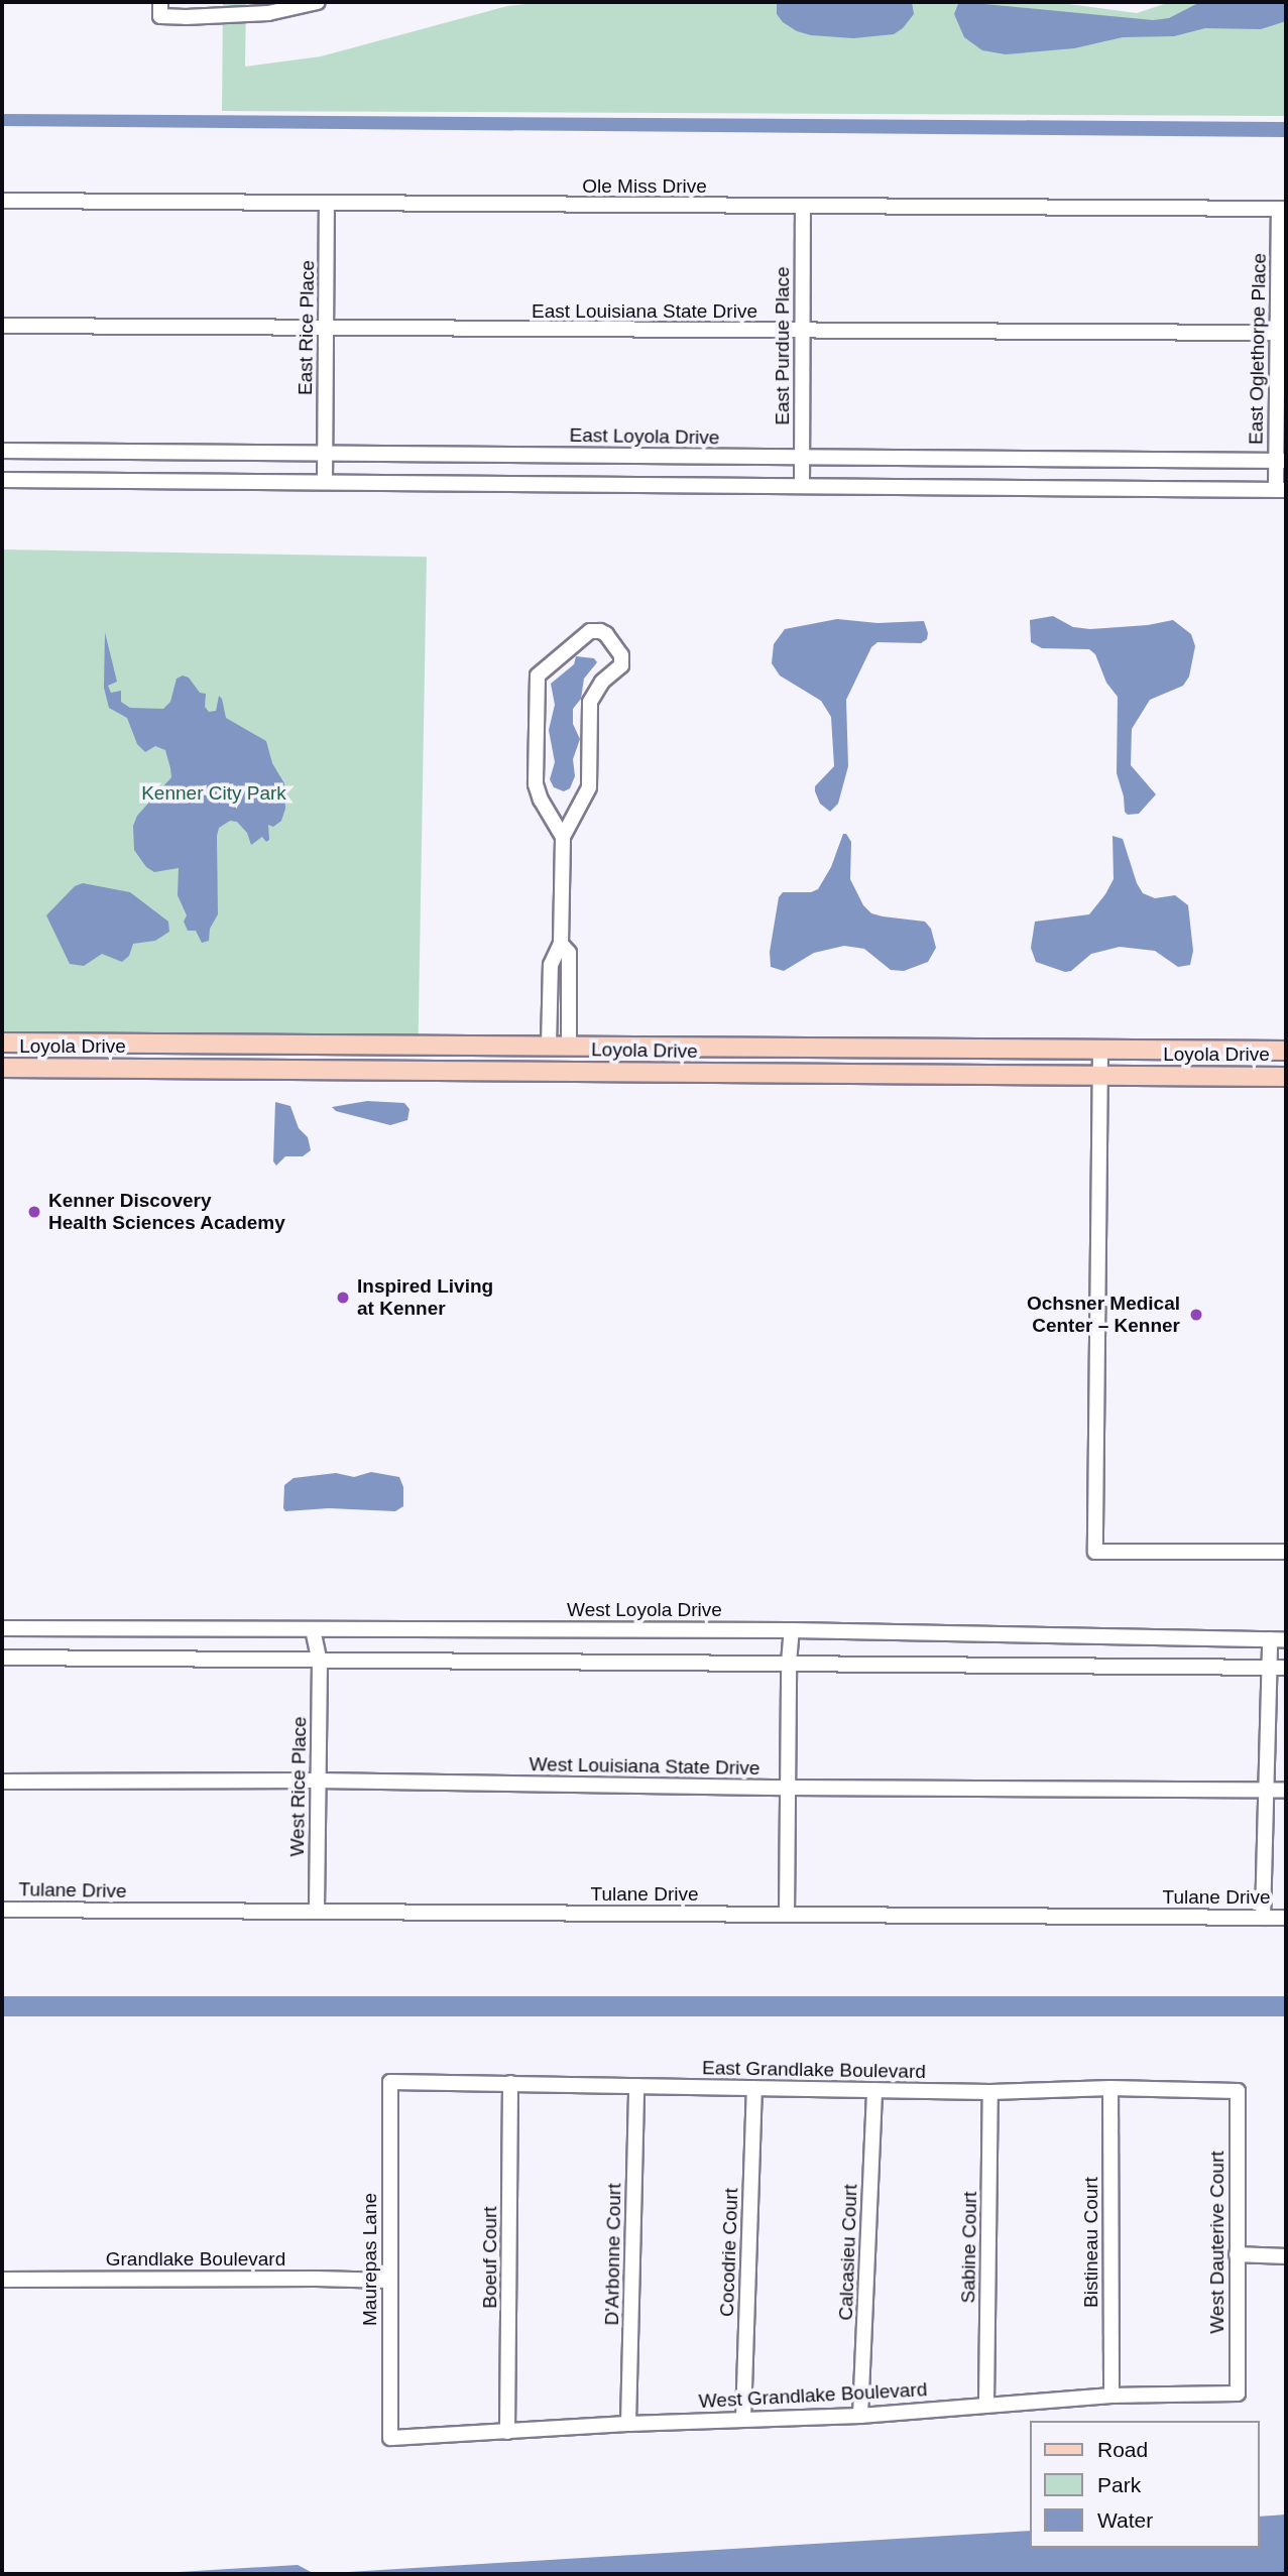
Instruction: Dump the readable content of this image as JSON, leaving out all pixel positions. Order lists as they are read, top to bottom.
{
  "streets": {
    "main road": ["Loyola Drive"],
    "street": [
      "Ole Miss Drive",
      "East Louisiana State Drive",
      "East Rice Place",
      "East Purdue Place",
      "East Oglethorpe Place",
      "East Loyola Drive",
      "West Loyola Drive",
      "West Louisiana State Drive",
      "West Rice Place",
      "Tulane Drive",
      "East Grandlake Boulevard",
      "Bistineau Court",
      "West Dauterive Court",
      "Sabine Court",
      "Cocodrie Court",
      "Calcasieu Court",
      "D'Arbonne Court",
      "Boeuf Court",
      "Grandlake Boulevard",
      "Maurepas Lane",
      "West Grandlake Boulevard"
    ]
  },
  "crossings": [
    ["Ole Miss Drive", "East Rice Place"],
    ["Ole Miss Drive", "East Purdue Place"],
    ["Ole Miss Drive", "East Oglethorpe Place"],
    ["East Louisiana State Drive", "East Rice Place"],
    ["East Louisiana State Drive", "East Purdue Place"],
    ["East Louisiana State Drive", "East Oglethorpe Place"],
    ["East Rice Place", "East Loyola Drive"],
    ["East Purdue Place", "East Loyola Drive"],
    ["East Oglethorpe Place", "East Loyola Drive"],
    ["West Loyola Drive", "West Rice Place"],
    ["West Louisiana State Drive", "West Rice Place"],
    ["West Rice Place", "Tulane Drive"],
    ["East Grandlake Boulevard", "Bistineau Court"],
    ["East Grandlake Boulevard", "West Dauterive Court"],
    ["East Grandlake Boulevard", "Sabine Court"],
    ["East Grandlake Boulevard", "Cocodrie Court"],
    ["East Grandlake Boulevard", "Calcasieu Court"],
    ["East Grandlake Boulevard", "D'Arbonne Court"],
    ["East Grandlake Boulevard", "Boeuf Court"],
    ["East Grandlake Boulevard", "Maurepas Lane"],
    ["Bistineau Court", "West Grandlake Boulevard"],
    ["West Dauterive Court", "West Grandlake Boulevard"],
    ["Sabine Court", "West Grandlake Boulevard"],
    ["Cocodrie Court", "West Grandlake Boulevard"],
    ["Calcasieu Court", "West Grandlake Boulevard"],
    ["D'Arbonne Court", "West Grandlake Boulevard"],
    ["Boeuf Court", "West Grandlake Boulevard"],
    ["Grandlake Boulevard", "Maurepas Lane"],
    ["Maurepas Lane", "West Grandlake Boulevard"]
  ],
  "parks": ["Kenner City Park"],
  "places": ["Kenner Discovery Health Sciences Academy", "Inspired Living at Kenner", "Ochsner Medical Center – Kenner"],
  "legend": ["Road", "Park", "Water"]
}
